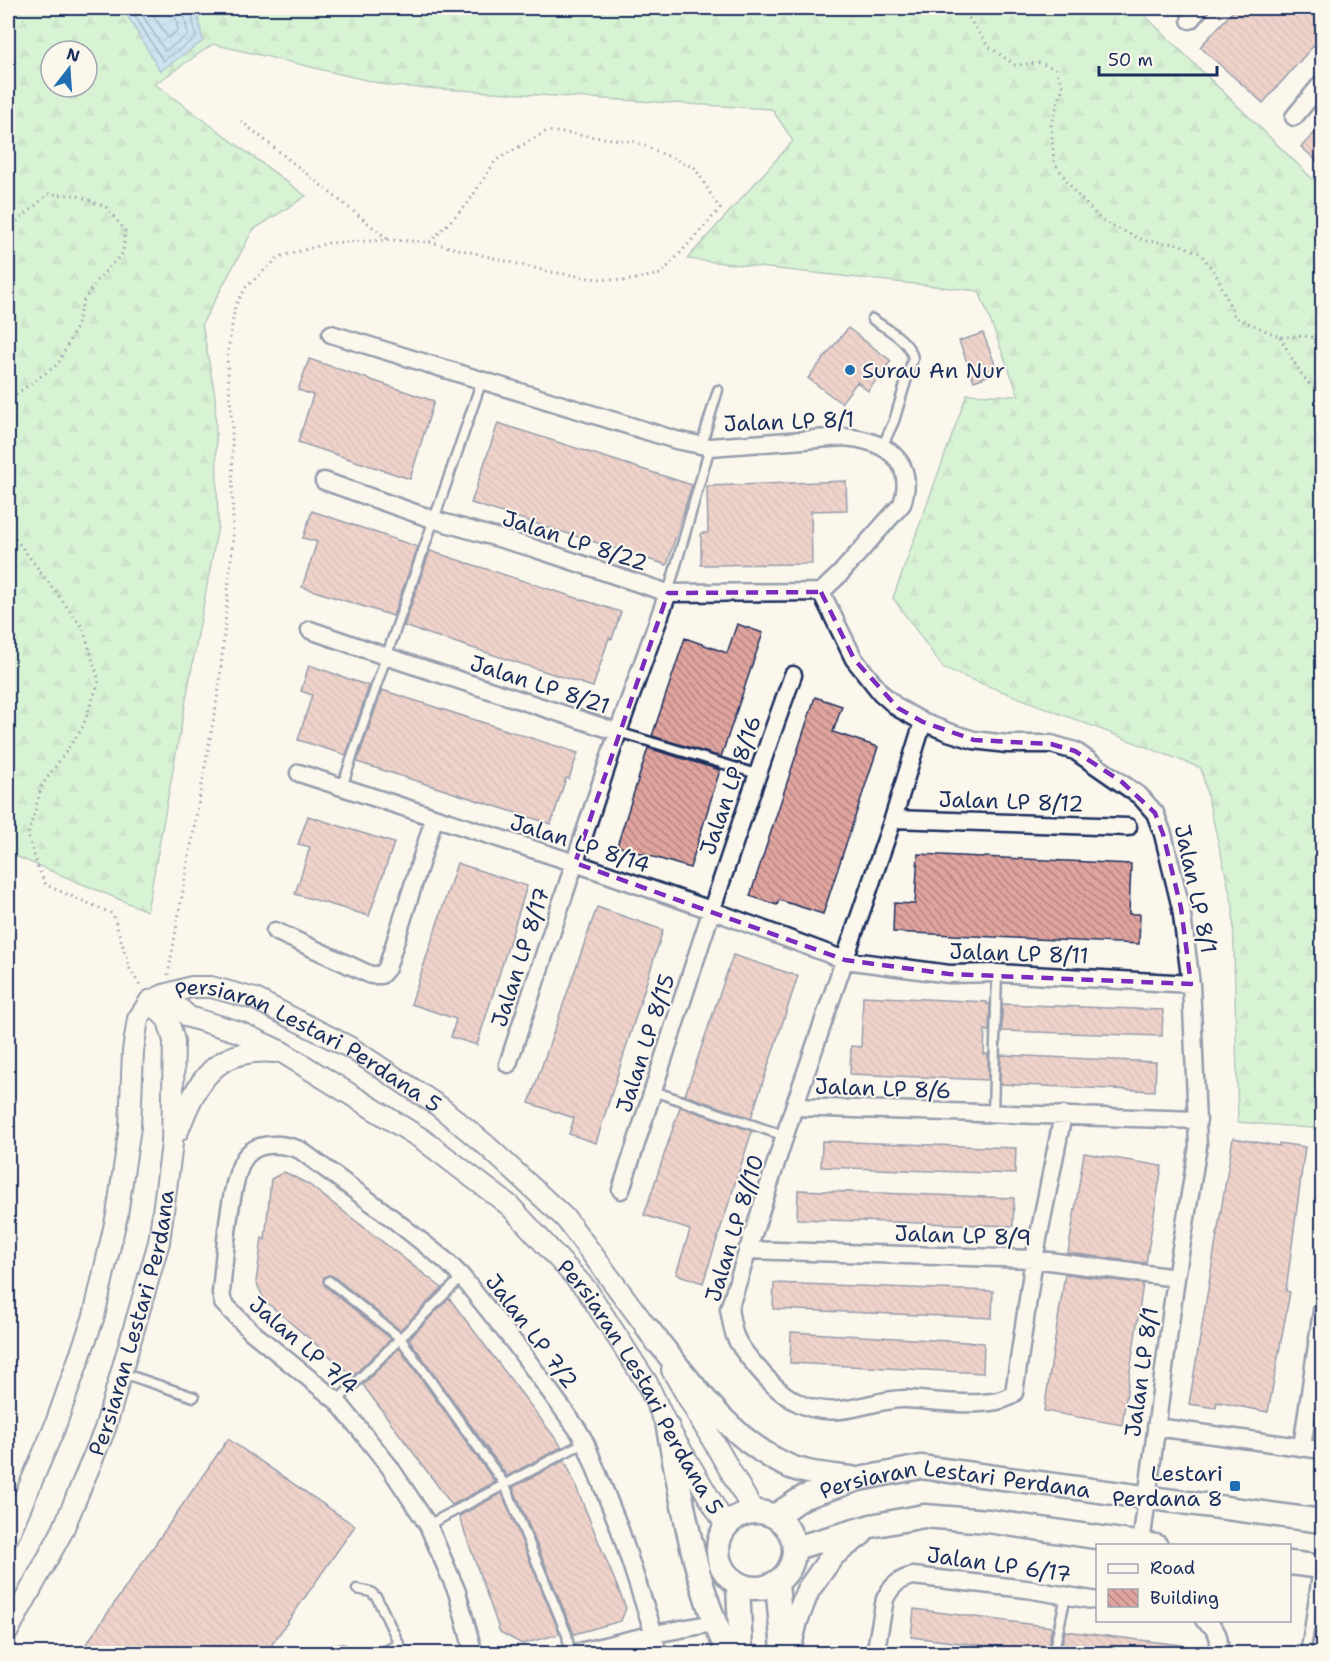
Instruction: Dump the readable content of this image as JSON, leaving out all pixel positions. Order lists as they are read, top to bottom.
{
  "streets": {
    "main road": ["Persiaran Lestari Perdana 5", "Persiaran Lestari Perdana"],
    "street": [
      "Jalan LP 8/1",
      "Jalan LP 8/22",
      "Jalan LP 8/21",
      "Jalan LP 8/16",
      "Jalan LP 8/12",
      "Jalan LP 8/14",
      "Jalan LP 8/11",
      "Jalan LP 8/17",
      "Jalan LP 8/15",
      "Jalan LP 8/6",
      "Jalan LP 8//10",
      "Jalan LP 8/9",
      "Jalan LP 7/2",
      "Jalan LP 7/4",
      "Jalan LP 6/17"
    ]
  },
  "crossings": [
    ["Jalan LP 8/1", "Jalan LP 8/22"],
    ["Jalan LP 8/1", "Jalan LP 8/11"],
    ["Jalan LP 8/1", "Jalan LP 8/6"],
    ["Jalan LP 8/1", "Jalan LP 8/9"],
    ["Jalan LP 8/1", "Persiaran Lestari Perdana"],
    ["Jalan LP 8/22", "Jalan LP 8/17"],
    ["Jalan LP 8/21", "Jalan LP 8/16"],
    ["Jalan LP 8/21", "Jalan LP 8/17"],
    ["Jalan LP 8/16", "Jalan LP 8/14"],
    ["Jalan LP 8/16", "Jalan LP 8/15"],
    ["Jalan LP 8/12", "Jalan LP 8/6"],
    ["Jalan LP 8/14", "Jalan LP 8/11"],
    ["Jalan LP 8/14", "Jalan LP 8/17"],
    ["Jalan LP 8/14", "Jalan LP 8/15"],
    ["Jalan LP 8/14", "Jalan LP 8/6"],
    ["Jalan LP 8/11", "Jalan LP 8/6"],
    ["Persiaran Lestari Perdana 5", "Persiaran Lestari Perdana"],
    ["Jalan LP 8/6", "Jalan LP 8//10"],
    ["Jalan LP 8//10", "Jalan LP 8/9"],
    ["Jalan LP 7/2", "Jalan LP 7/4"]
  ],
  "places": {
    "other": ["Surau An Nur"],
    "transit": ["Lestari Perdana 8"]
  },
  "legend": ["Road", "Building"],
  "scale_bar": "50 m",
  "north": "top"
}
